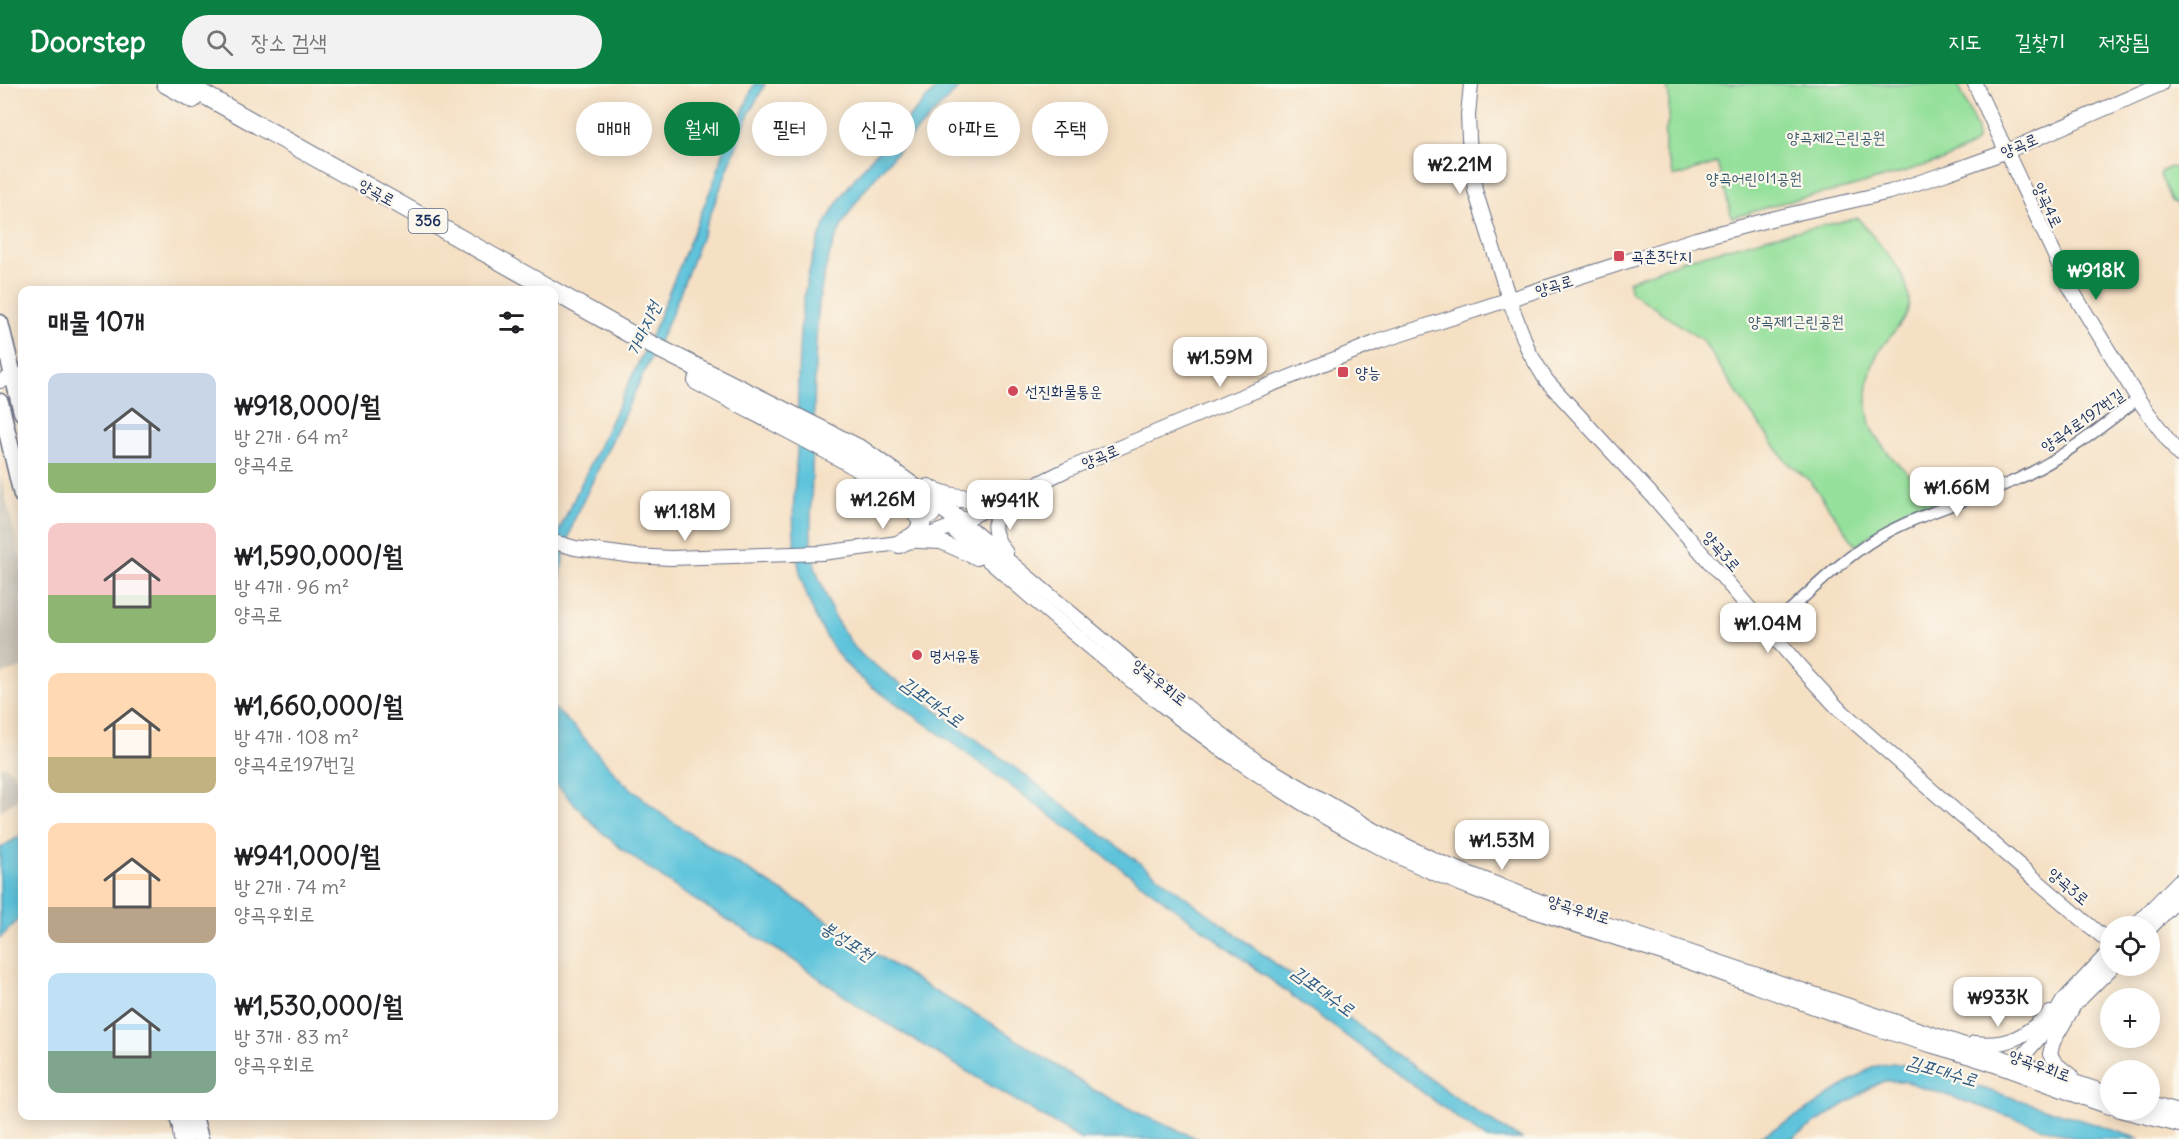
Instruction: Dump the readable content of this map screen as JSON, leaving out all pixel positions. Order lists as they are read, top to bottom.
{
  "streets": {
    "highway": ["양곡로", "356"],
    "street": [
      "양곡4로",
      "양곡4로197번길",
      "양곡3로",
      "양곡우회로"
    ]
  },
  "crossings": [
    ["양곡로", "양곡4로"],
    ["양곡로", "356"],
    ["양곡로", "양곡3로"],
    ["양곡로", "양곡우회로"],
    ["양곡4로", "양곡4로197번길"],
    ["356", "양곡우회로"],
    ["양곡4로197번길", "양곡3로"]
  ],
  "water": ["가마지천", "김포대수로", "봉성포천"],
  "parks": ["양곡제2근린공원", "양곡어린이1공원", "양곡제1근린공원"],
  "places": {
    "transit": ["곡촌3단지", "양능"],
    "other": ["선진화물통운", "명서유통"]
  },
  "page": {
    "header": "Doorstep",
    "search": "장소 검색",
    "nav": ["지도", "길찾기", "저장됨"],
    "chip": [
      "매매",
      "월세",
      "필터",
      "신규",
      "아파트",
      "주택"
    ],
    "price": [
      "₩2.21M",
      "₩918K",
      "₩1.59M",
      "₩1.66M",
      "₩1.26M",
      "₩941K",
      "₩1.18M",
      "₩1.04M",
      "₩1.53M",
      "₩933K"
    ],
    "heading": "매물 10개",
    "list": [
      {
        "name": "₩918,000/월",
        "note": "방 2개 · 64 m² · 양곡4로"
      },
      {
        "name": "₩1,590,000/월",
        "note": "방 4개 · 96 m² · 양곡로"
      },
      {
        "name": "₩1,660,000/월",
        "note": "방 4개 · 108 m² · 양곡4로197번길"
      },
      {
        "name": "₩941,000/월",
        "note": "방 2개 · 74 m² · 양곡우회로"
      },
      {
        "name": "₩1,530,000/월",
        "note": "방 3개 · 83 m² · 양곡우회로"
      }
    ],
    "map_buttons": ["+", "−"]
  }
}
